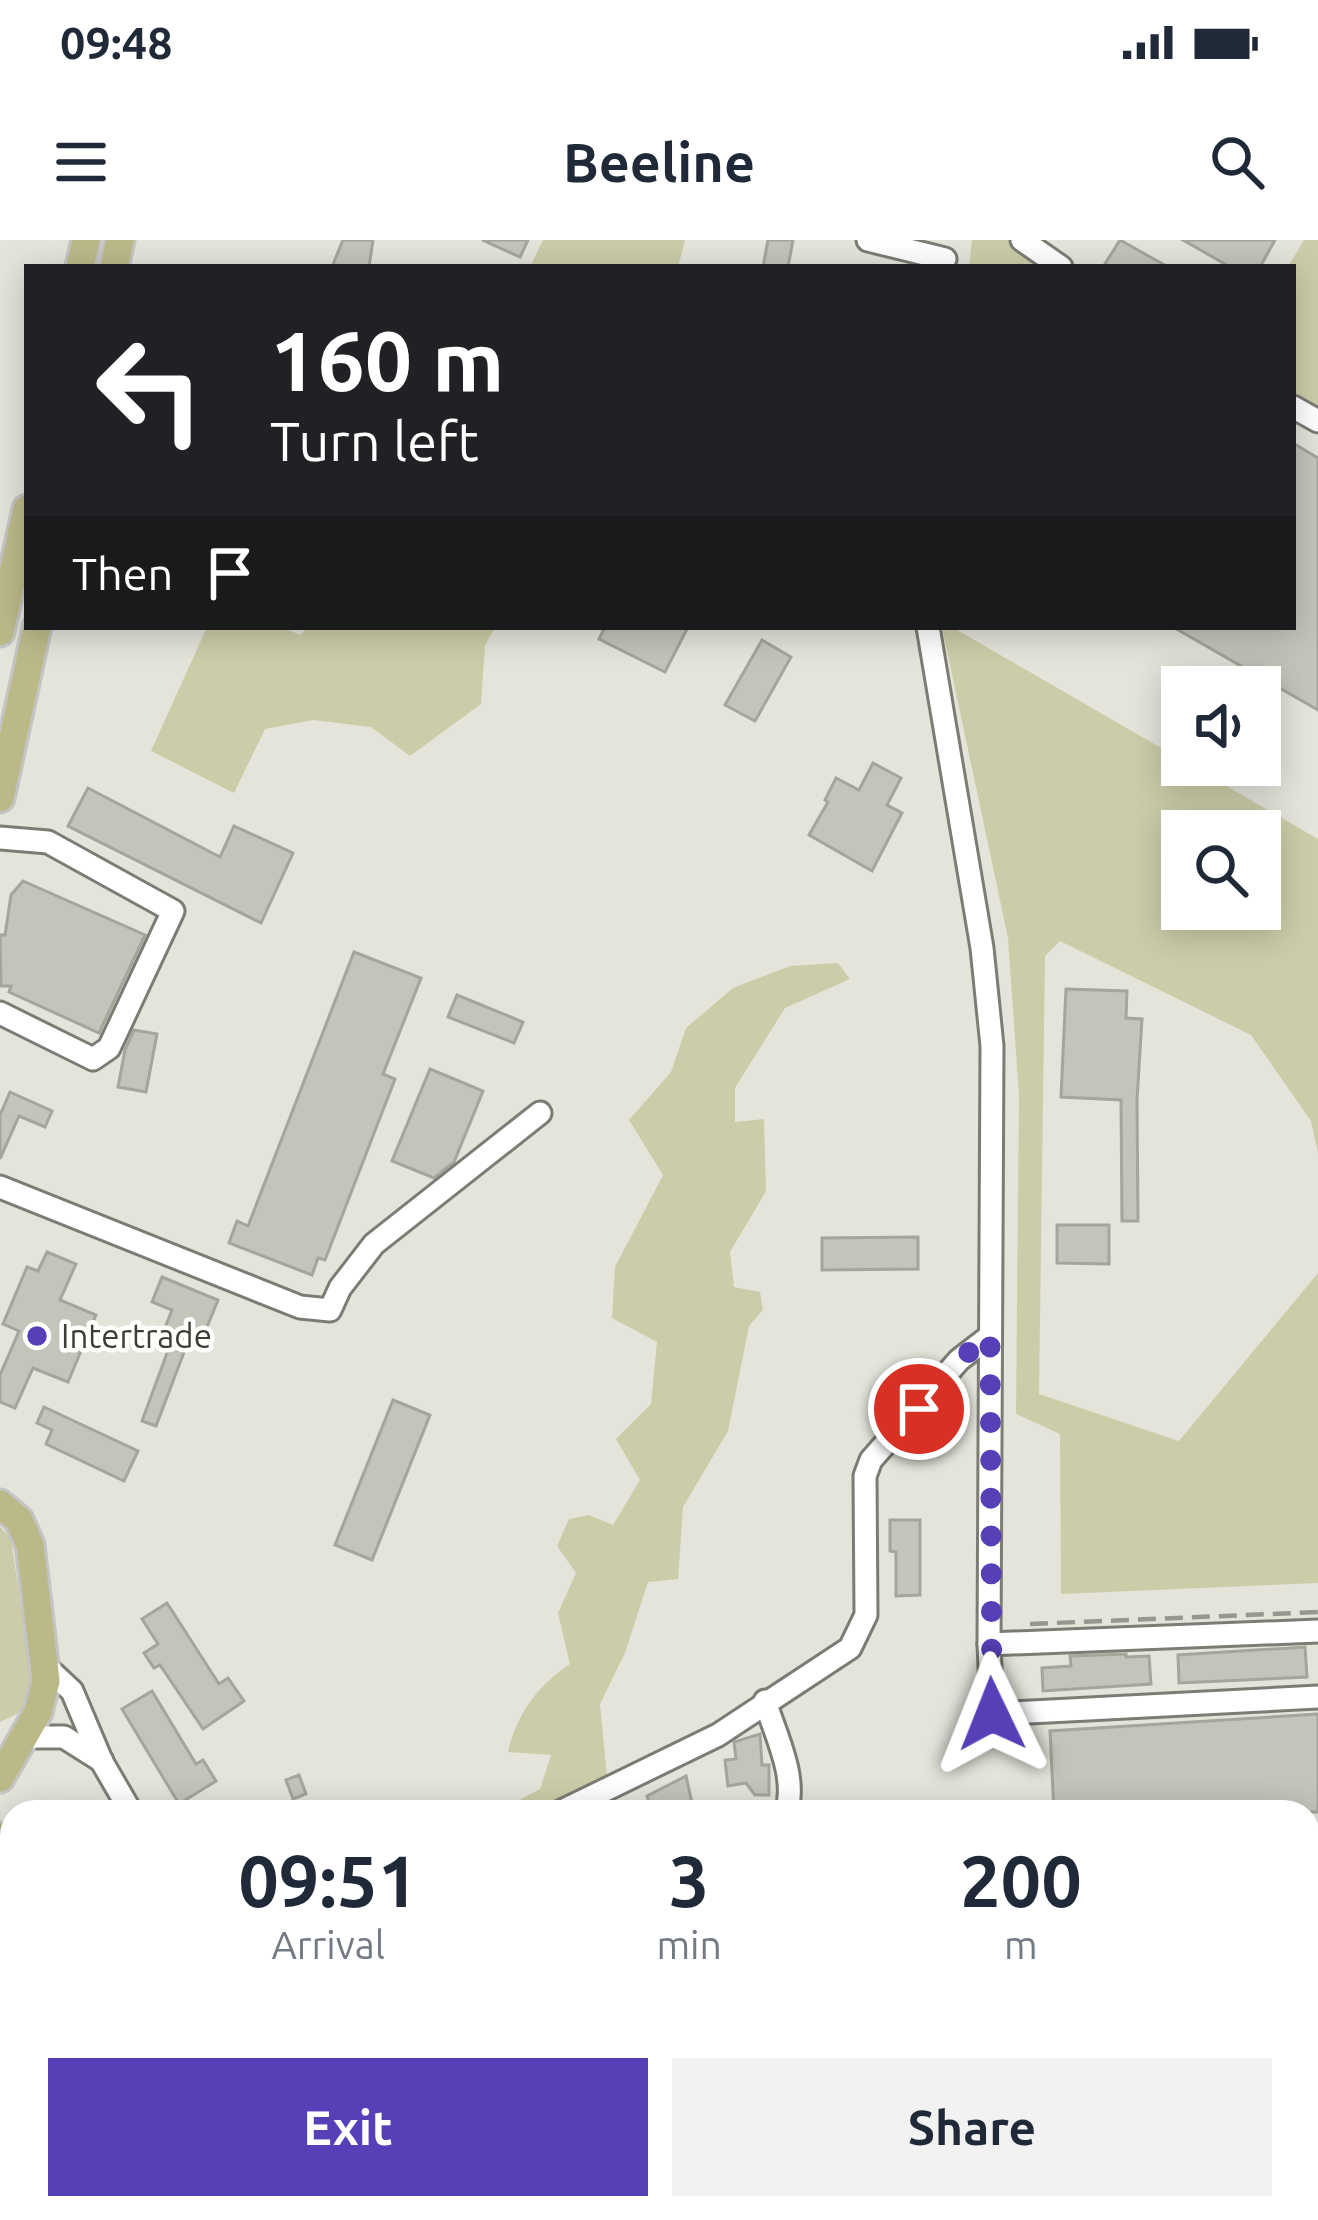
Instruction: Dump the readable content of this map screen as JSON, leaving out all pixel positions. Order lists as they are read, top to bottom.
{
  "places": ["Intertrade"],
  "page": {
    "status": "09:48",
    "header": "Beeline",
    "turn": ["160 m", "Turn left"],
    "then": "Then",
    "eta": [
      "09:51",
      "Arrival",
      "3",
      "min",
      "200",
      "m"
    ],
    "buttons": ["Exit", "Share"]
  }
}
